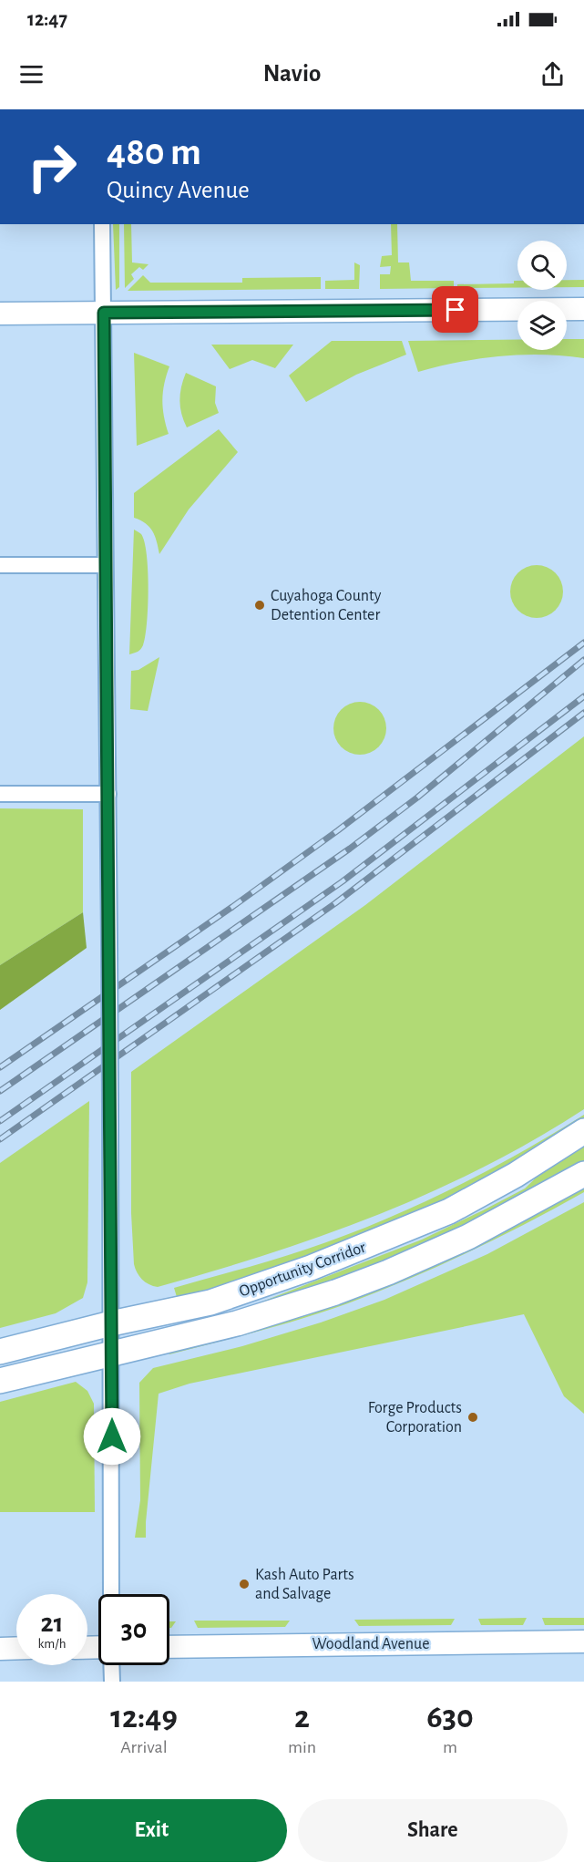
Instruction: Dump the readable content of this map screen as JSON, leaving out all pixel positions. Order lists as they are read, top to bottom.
{
  "streets": {
    "main road": ["Opportunity Corridor"],
    "street": ["Woodland Avenue"]
  },
  "places": ["Cuyahoga County Detention Center", "Forge Products Corporation", "Kash Auto Parts and Salvage"],
  "page": {
    "status": "12:47",
    "header": "Navio",
    "turn": ["480 m", "Quincy Avenue"],
    "speed": "21 km/h",
    "limit": "30",
    "eta": [
      "12:49",
      "Arrival",
      "2",
      "min",
      "630",
      "m"
    ],
    "buttons": ["Exit", "Share"]
  }
}
